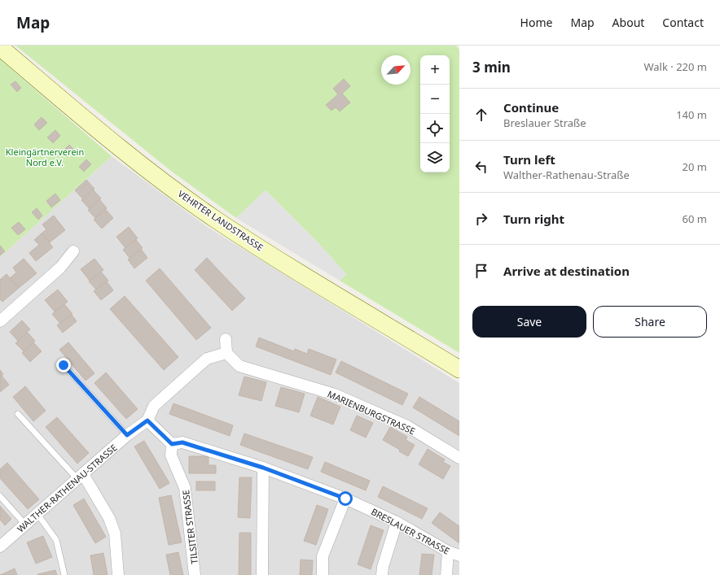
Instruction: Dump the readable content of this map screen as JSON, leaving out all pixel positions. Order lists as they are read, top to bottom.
{
  "streets": {
    "main road": ["VEHRTER LANDSTRASSE"],
    "street": [
      "MARIENBURGSTRASSE",
      "WALTHER-RATHENAU-STRASSE",
      "TILSITER STRASSE",
      "BRESLAUER STRASSE"
    ]
  },
  "crossings": [
    ["MARIENBURGSTRASSE", "WALTHER-RATHENAU-STRASSE"],
    ["TILSITER STRASSE", "BRESLAUER STRASSE"]
  ],
  "parks": ["Kleingärtnerverein Nord e.V."],
  "north": "top right",
  "page": {
    "header": "Map",
    "nav": [
      "Home",
      "Map",
      "About",
      "Contact"
    ],
    "heading": ["3 min", "Walk · 220 m"],
    "map_buttons": ["+", "−"],
    "list": [
      ["Continue", "Breslauer Straße", "140 m"],
      ["Turn left", "Walther-Rathenau-Straße", "20 m"],
      ["Turn right", "60 m"],
      "Arrive at destination"
    ],
    "buttons": ["Save", "Share"]
  }
}
